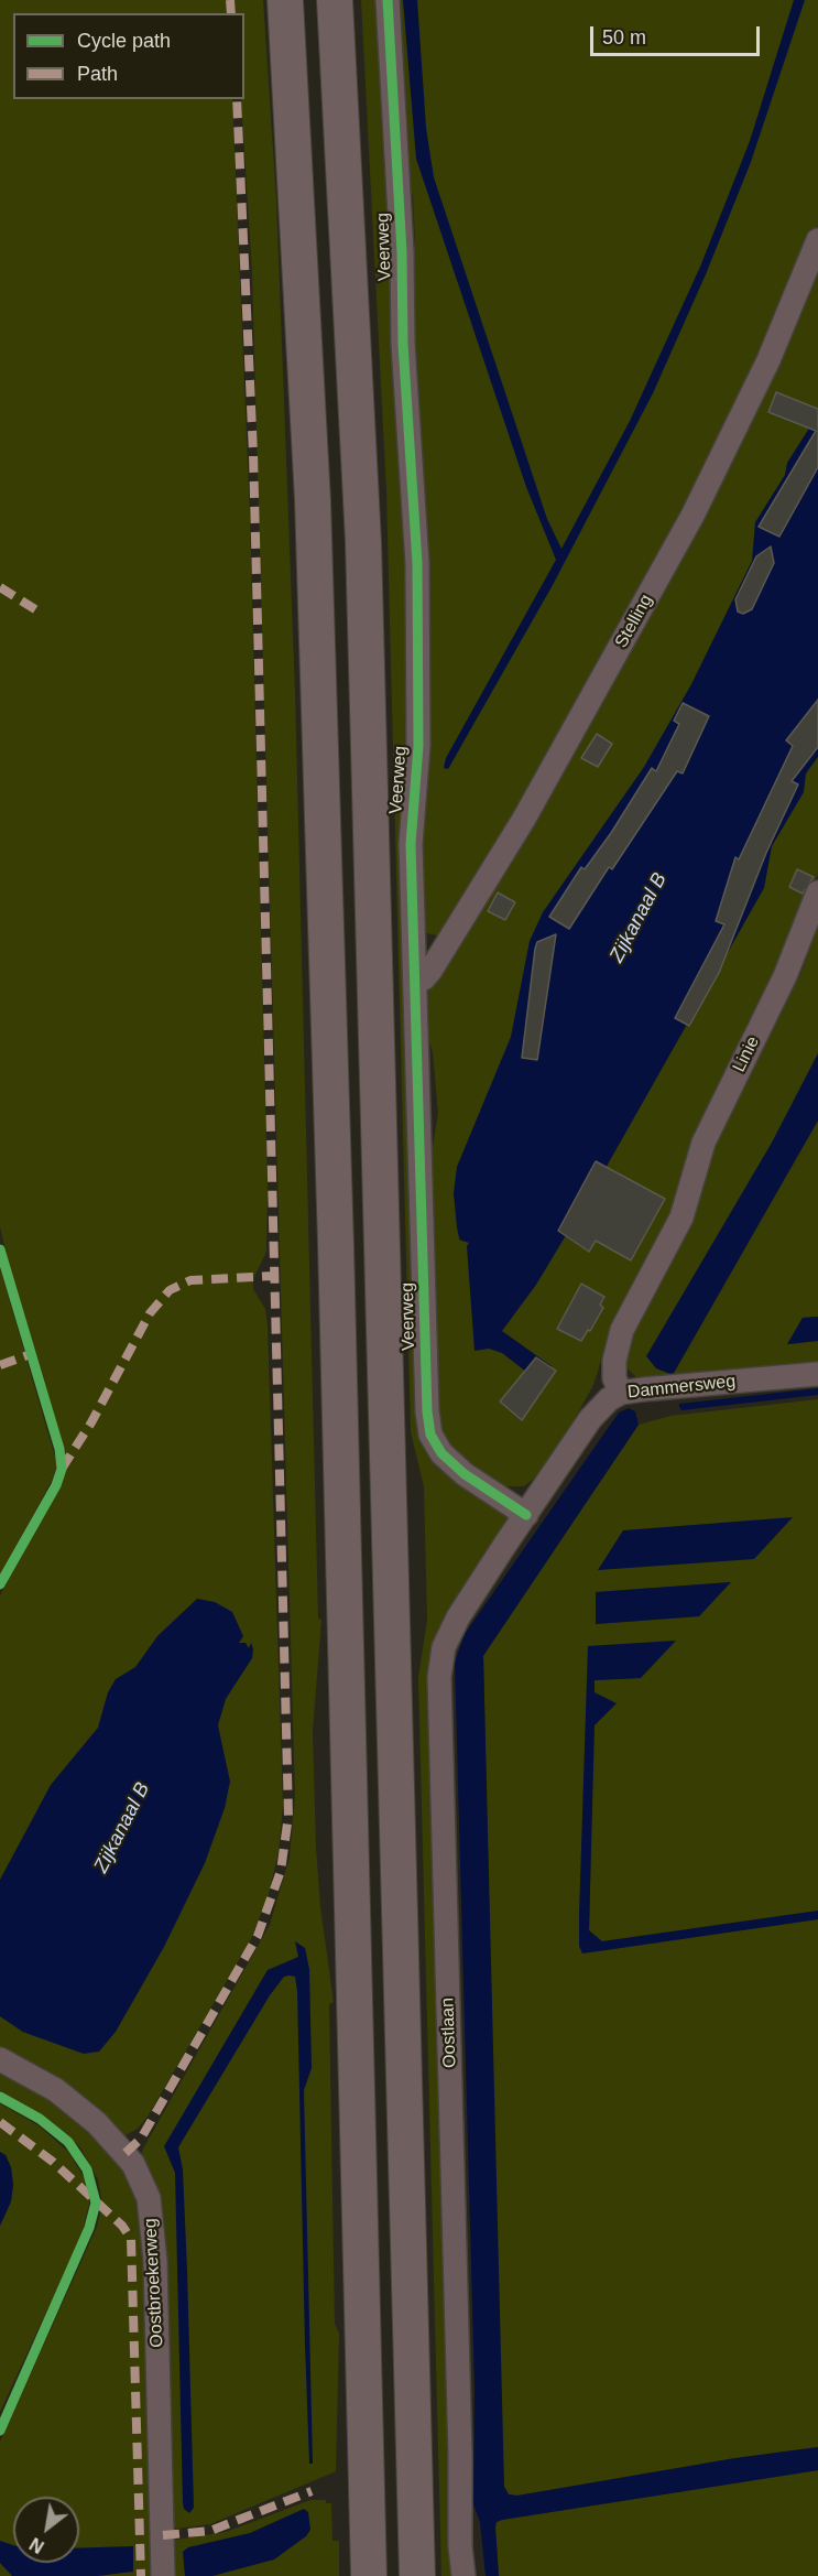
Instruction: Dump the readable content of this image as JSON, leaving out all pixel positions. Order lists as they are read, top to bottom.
{
  "streets": {
    "street": [
      "Veerweg",
      "Stelling",
      "Linie",
      "Dammersweg",
      "Oostlaan",
      "Oostbroekerweg"
    ]
  },
  "crossings": [
    ["Veerweg", "Stelling"],
    ["Veerweg", "Dammersweg"],
    ["Veerweg", "Oostlaan"],
    ["Linie", "Dammersweg"],
    ["Dammersweg", "Oostlaan"]
  ],
  "water": ["Zijkanaal B"],
  "legend": ["Cycle path", "Path"],
  "scale_bar": "50 m",
  "north": "bottom left"
}
